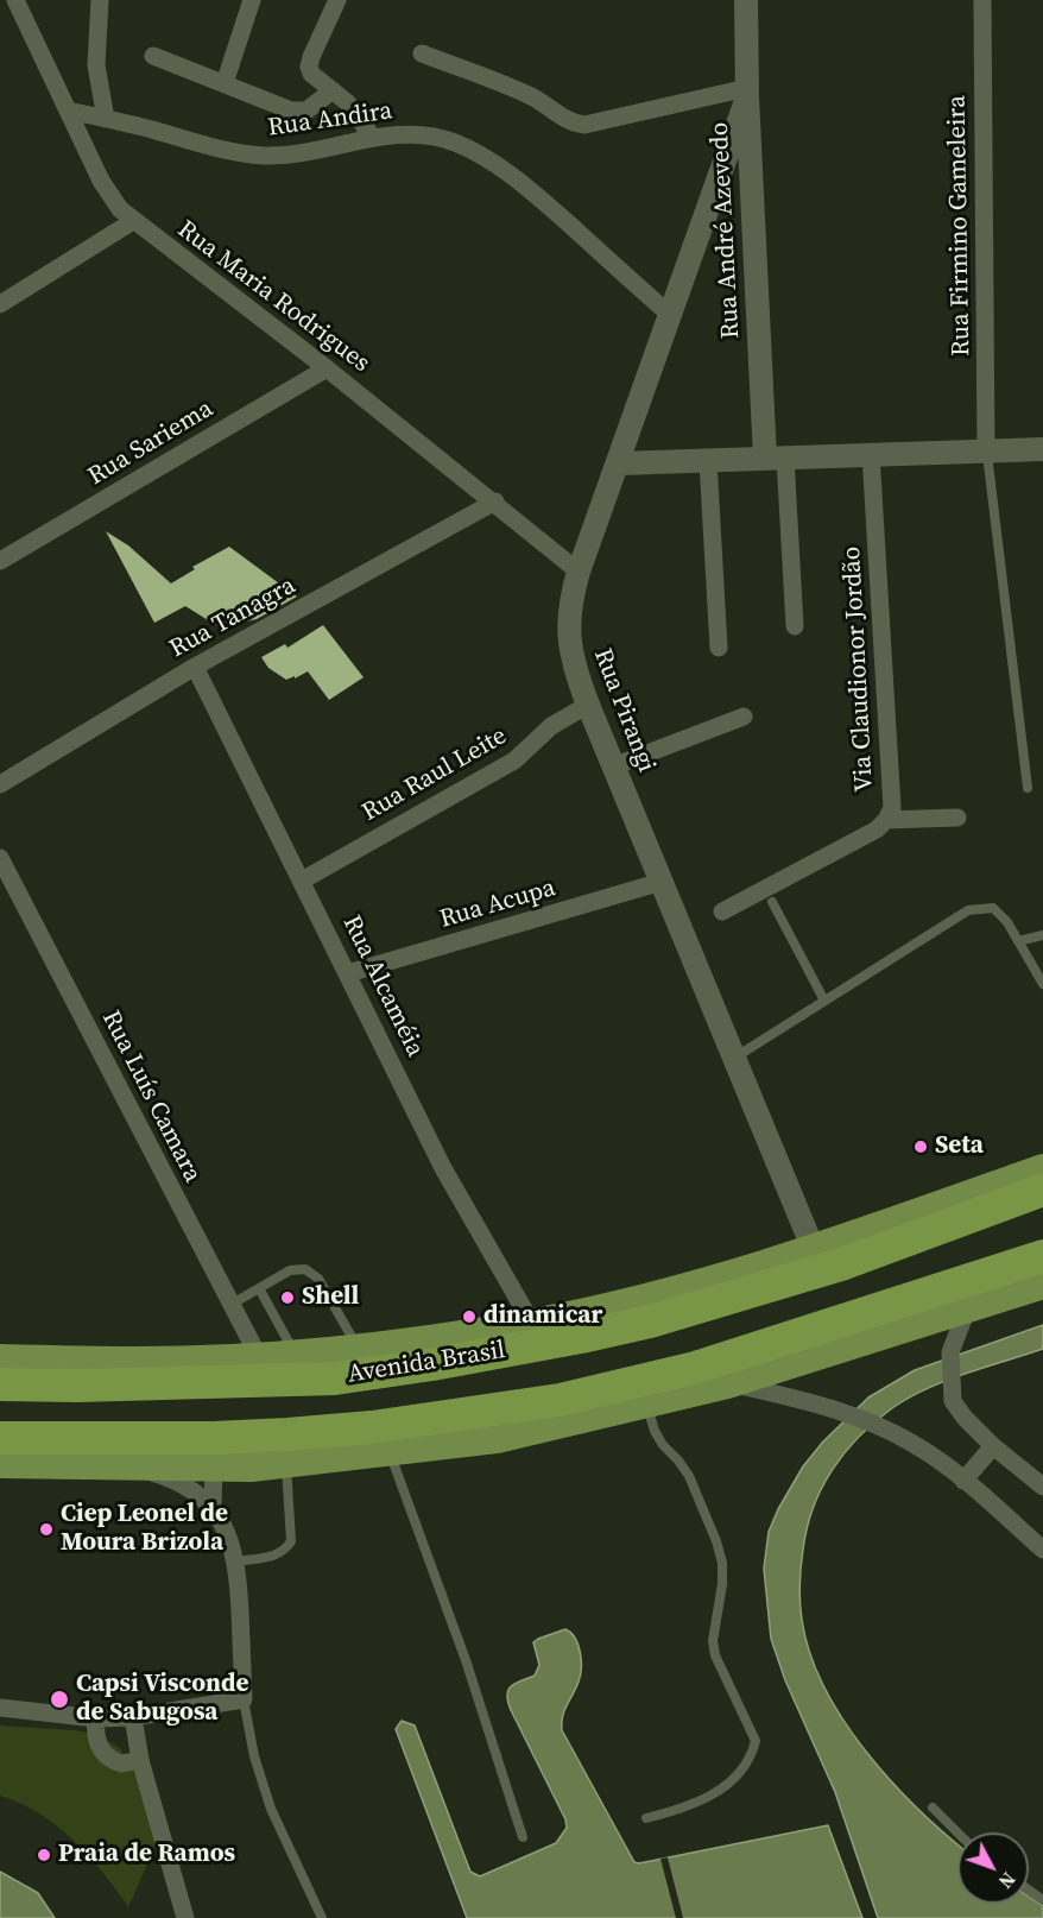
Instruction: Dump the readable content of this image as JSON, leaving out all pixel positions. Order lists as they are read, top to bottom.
{
  "streets": {
    "highway": ["Avenida Brasil"],
    "street": [
      "Rua Andira",
      "Rua Firmino Gameleira",
      "Rua André Azevedo",
      "Rua Maria Rodrigues",
      "Rua Sariema",
      "Rua Tanagra",
      "Via Claudionor Jordão",
      "Rua Pirangi",
      "Rua Raul Leite",
      "Rua Acupa",
      "Rua Alcaméia",
      "Rua Luís Camara"
    ]
  },
  "crossings": [
    ["Rua Andira", "Rua Maria Rodrigues"],
    ["Rua Andira", "Rua Pirangi"],
    ["Rua André Azevedo", "Rua Pirangi"],
    ["Rua Maria Rodrigues", "Rua Sariema"],
    ["Rua Maria Rodrigues", "Rua Tanagra"],
    ["Rua Maria Rodrigues", "Rua Pirangi"],
    ["Rua Tanagra", "Rua Alcaméia"],
    ["Rua Pirangi", "Rua Raul Leite"],
    ["Rua Pirangi", "Rua Acupa"],
    ["Rua Pirangi", "Avenida Brasil"],
    ["Rua Raul Leite", "Rua Alcaméia"],
    ["Rua Acupa", "Rua Alcaméia"],
    ["Rua Alcaméia", "Avenida Brasil"],
    ["Rua Luís Camara", "Avenida Brasil"]
  ],
  "places": [
    "Seta",
    "Shell",
    "dinamicar",
    "Ciep Leonel de Moura Brizola",
    "Capsi Visconde de Sabugosa",
    "Praia de Ramos"
  ],
  "north": "bottom right"
}
